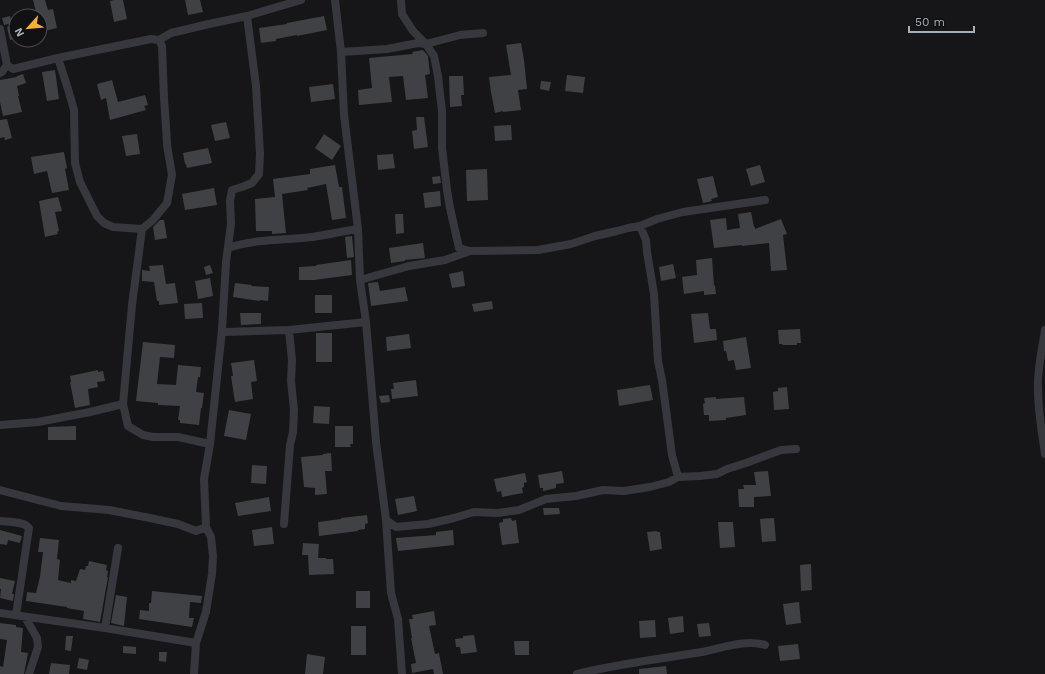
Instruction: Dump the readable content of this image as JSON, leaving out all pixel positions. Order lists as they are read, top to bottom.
{
  "scale_bar": "50 m",
  "north": "bottom left"
}
